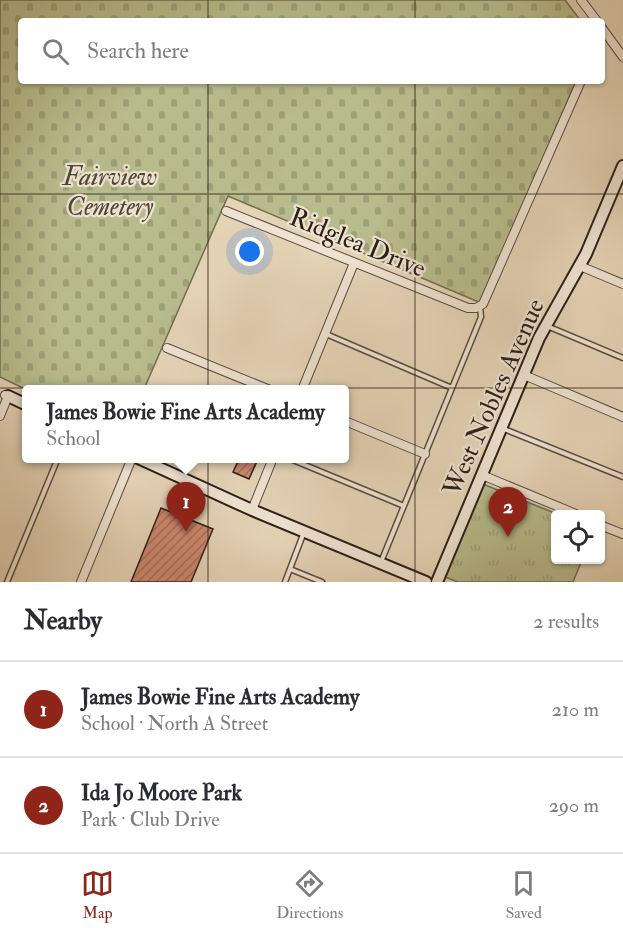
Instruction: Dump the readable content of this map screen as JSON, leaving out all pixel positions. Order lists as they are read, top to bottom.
{
  "streets": {
    "street": ["Ridglea Drive", "West Nobles Avenue"]
  },
  "parks": ["Fairview Cemetery"],
  "page": {
    "search": "Search here",
    "popup": ["James Bowie Fine Arts Academy", "School"],
    "pins": ["1", "2"],
    "heading": ["Nearby", "2 results"],
    "list": [
      {
        "mark": "1",
        "name": "James Bowie Fine Arts Academy",
        "note": "School · North A Street",
        "value": "210 m"
      },
      {
        "mark": "2",
        "name": "Ida Jo Moore Park",
        "note": "Park · Club Drive",
        "value": "290 m"
      }
    ],
    "nav": ["Map", "Directions", "Saved"]
  }
}
